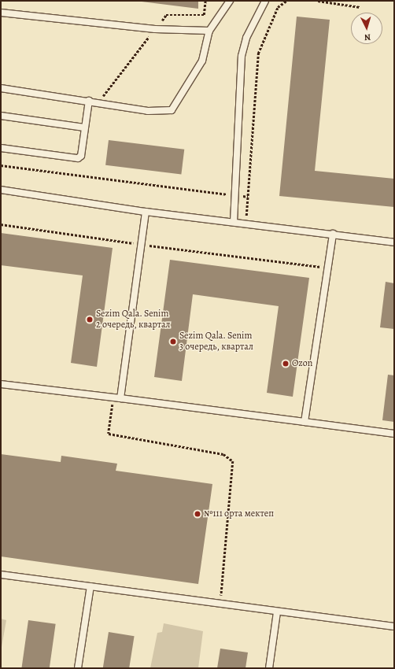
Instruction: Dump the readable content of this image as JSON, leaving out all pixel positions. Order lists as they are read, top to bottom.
{
  "places": [
    "Sezim Qala. Senim 2 очередь, квартал",
    "Sezim Qala. Senim 3 очередь, квартал",
    "Ozon",
    "№111 орта мектеп"
  ],
  "north": "bottom"
}
